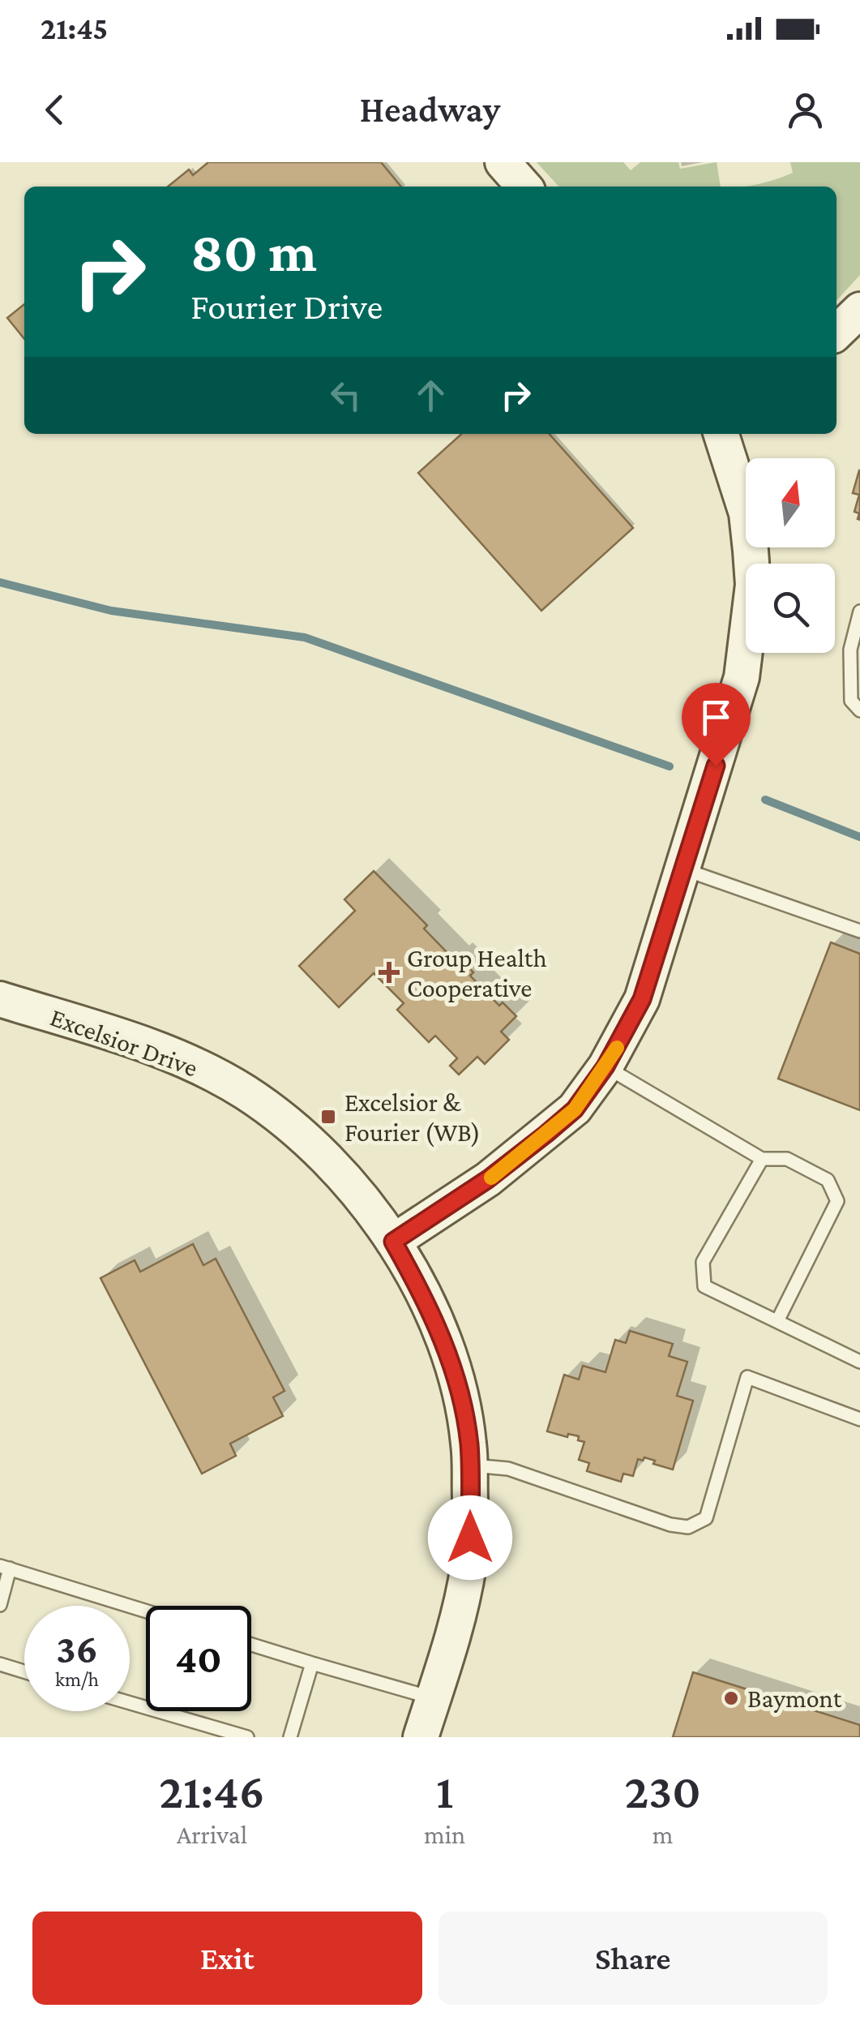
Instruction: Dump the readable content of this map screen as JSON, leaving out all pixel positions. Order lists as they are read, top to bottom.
{
  "streets": {
    "street": ["Excelsior Drive"]
  },
  "places": {
    "health": ["Group Health Cooperative"],
    "transit": ["Excelsior & Fourier (WB)"],
    "other": ["Baymont"]
  },
  "north": "top",
  "page": {
    "status": "21:45",
    "header": "Headway",
    "turn": ["80 m", "Fourier Drive"],
    "speed": "36 km/h",
    "limit": "40",
    "eta": [
      "21:46",
      "Arrival",
      "1",
      "min",
      "230",
      "m"
    ],
    "buttons": ["Exit", "Share"]
  }
}
